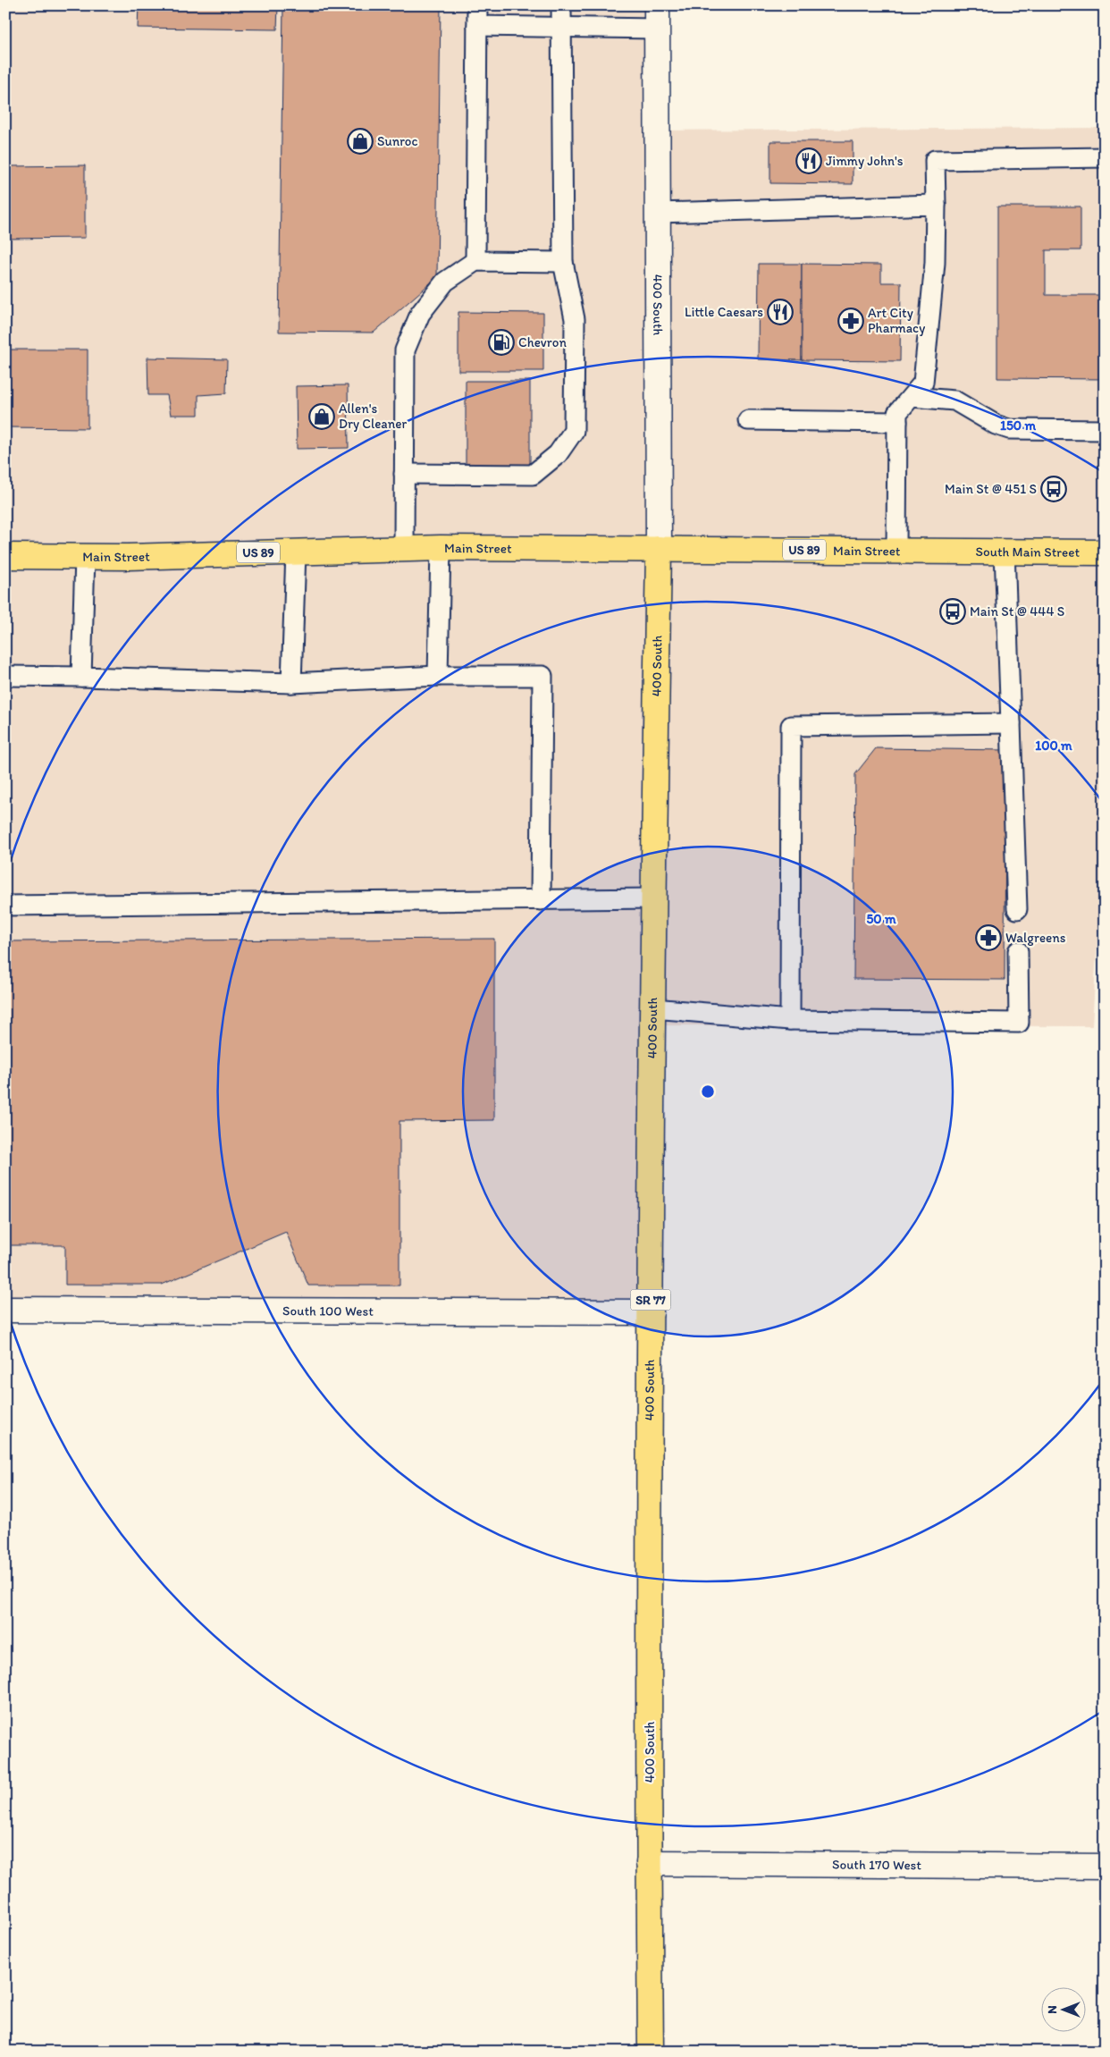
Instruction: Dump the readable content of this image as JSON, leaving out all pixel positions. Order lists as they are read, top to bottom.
{
  "streets": {
    "main road": [
      "400 South",
      "Main Street",
      "US 89",
      "South Main Street",
      "SR 77"
    ],
    "street": ["South 100 West", "South 170 West"]
  },
  "crossings": [
    ["400 South", "Main Street"],
    ["400 South", "South 100 West"],
    ["400 South", "South 170 West"],
    ["Main Street", "South Main Street"]
  ],
  "places": {
    "shop": ["Sunroc", "Allen's Dry Cleaner"],
    "restaurant": ["Jimmy John's", "Little Caesars"],
    "pharmacy": ["Art City Pharmacy", "Walgreens"],
    "fuel station": ["Chevron"],
    "bus stop": ["Main St @ 451 S", "Main St @ 444 S"]
  },
  "north": "left",
  "rings": ["150 m", "100 m", "50 m"]
}
